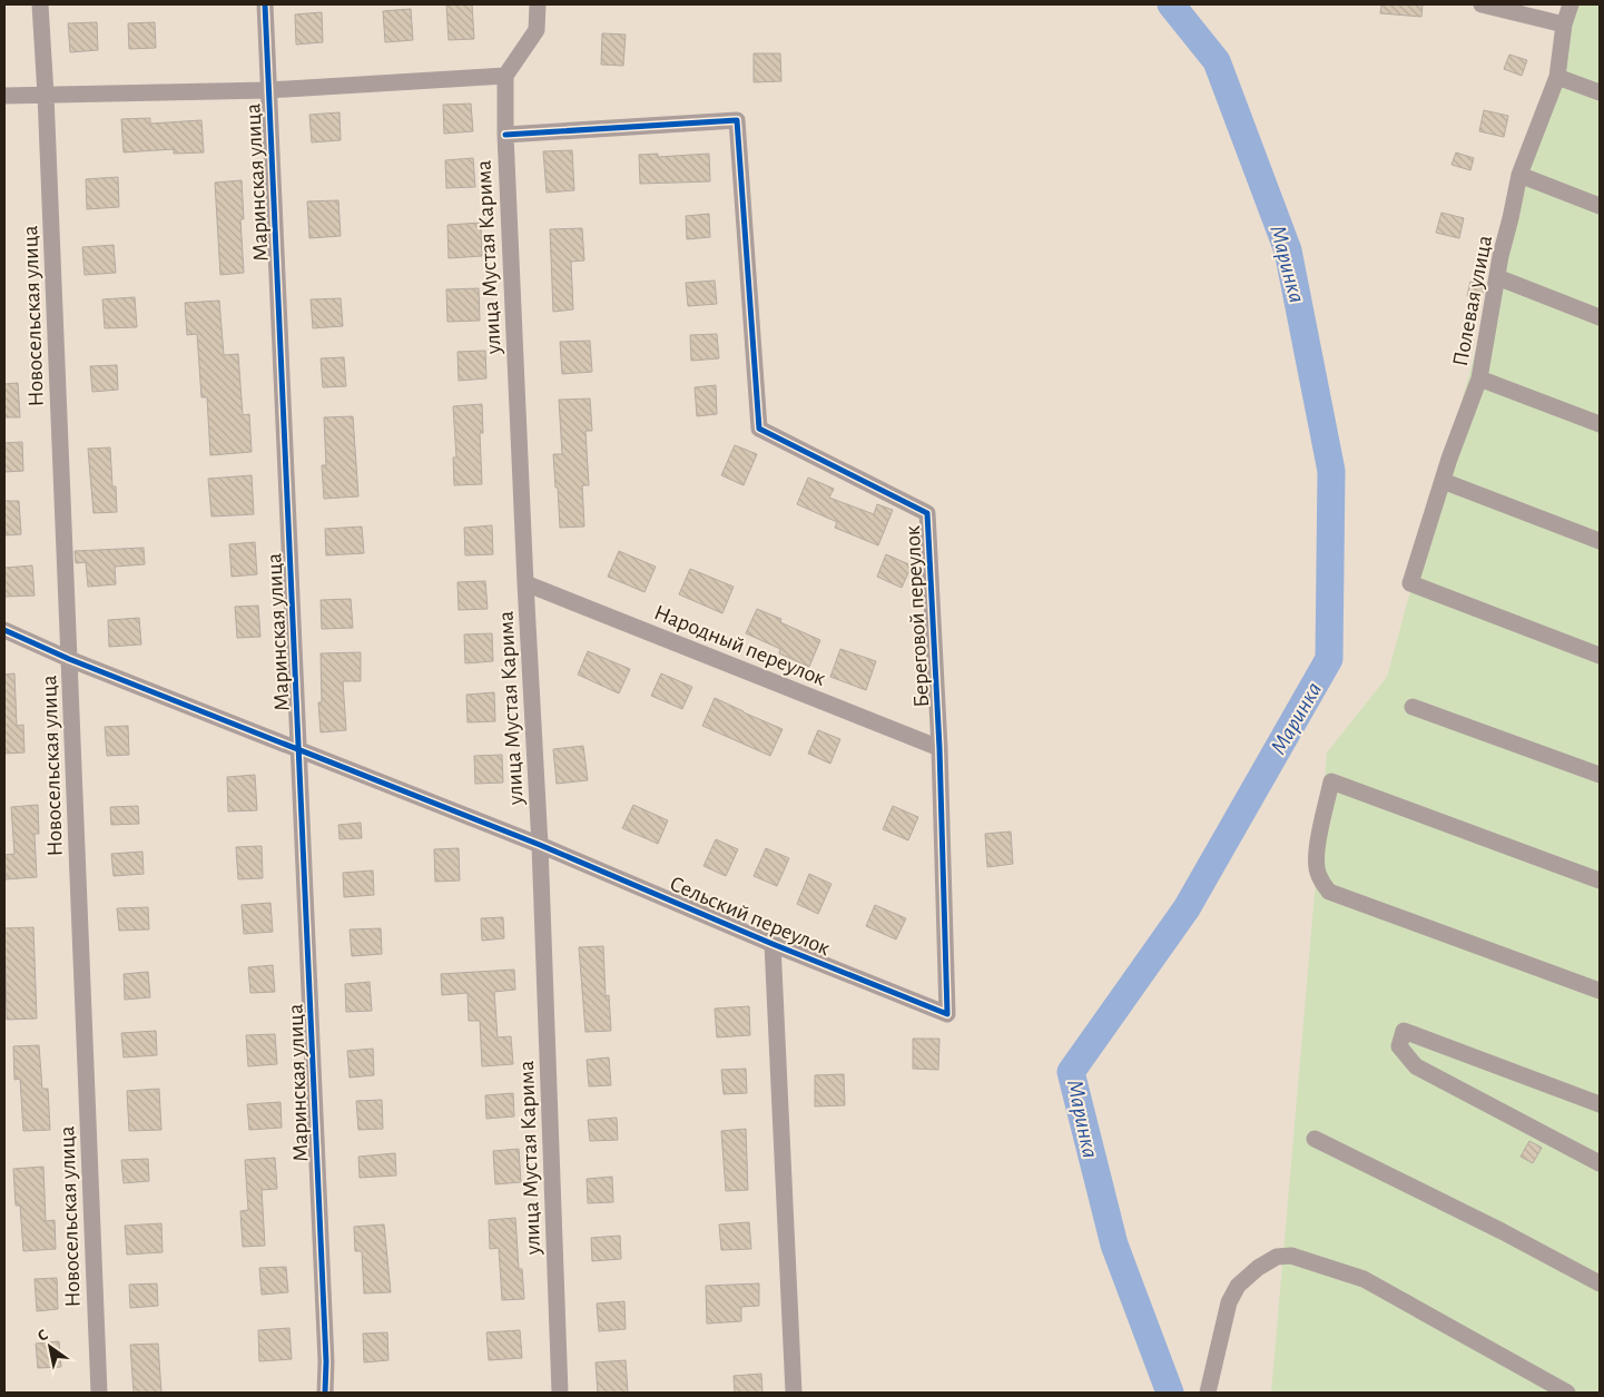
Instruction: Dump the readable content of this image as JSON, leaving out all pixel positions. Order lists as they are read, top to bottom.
{
  "streets": {
    "street": [
      "Маринская улица",
      "улица Мустая Карима",
      "Полевая улица",
      "Новосельская улица",
      "Береговой переулок",
      "Народный переулок",
      "Сельский переулок"
    ]
  },
  "crossings": [
    ["Маринская улица", "Сельский переулок"],
    ["улица Мустая Карима", "Береговой переулок"],
    ["улица Мустая Карима", "Народный переулок"],
    ["улица Мустая Карима", "Сельский переулок"],
    ["Новосельская улица", "Сельский переулок"],
    ["Береговой переулок", "Народный переулок"],
    ["Береговой переулок", "Сельский переулок"]
  ],
  "water": ["Маринка"],
  "north": "top left"
}
